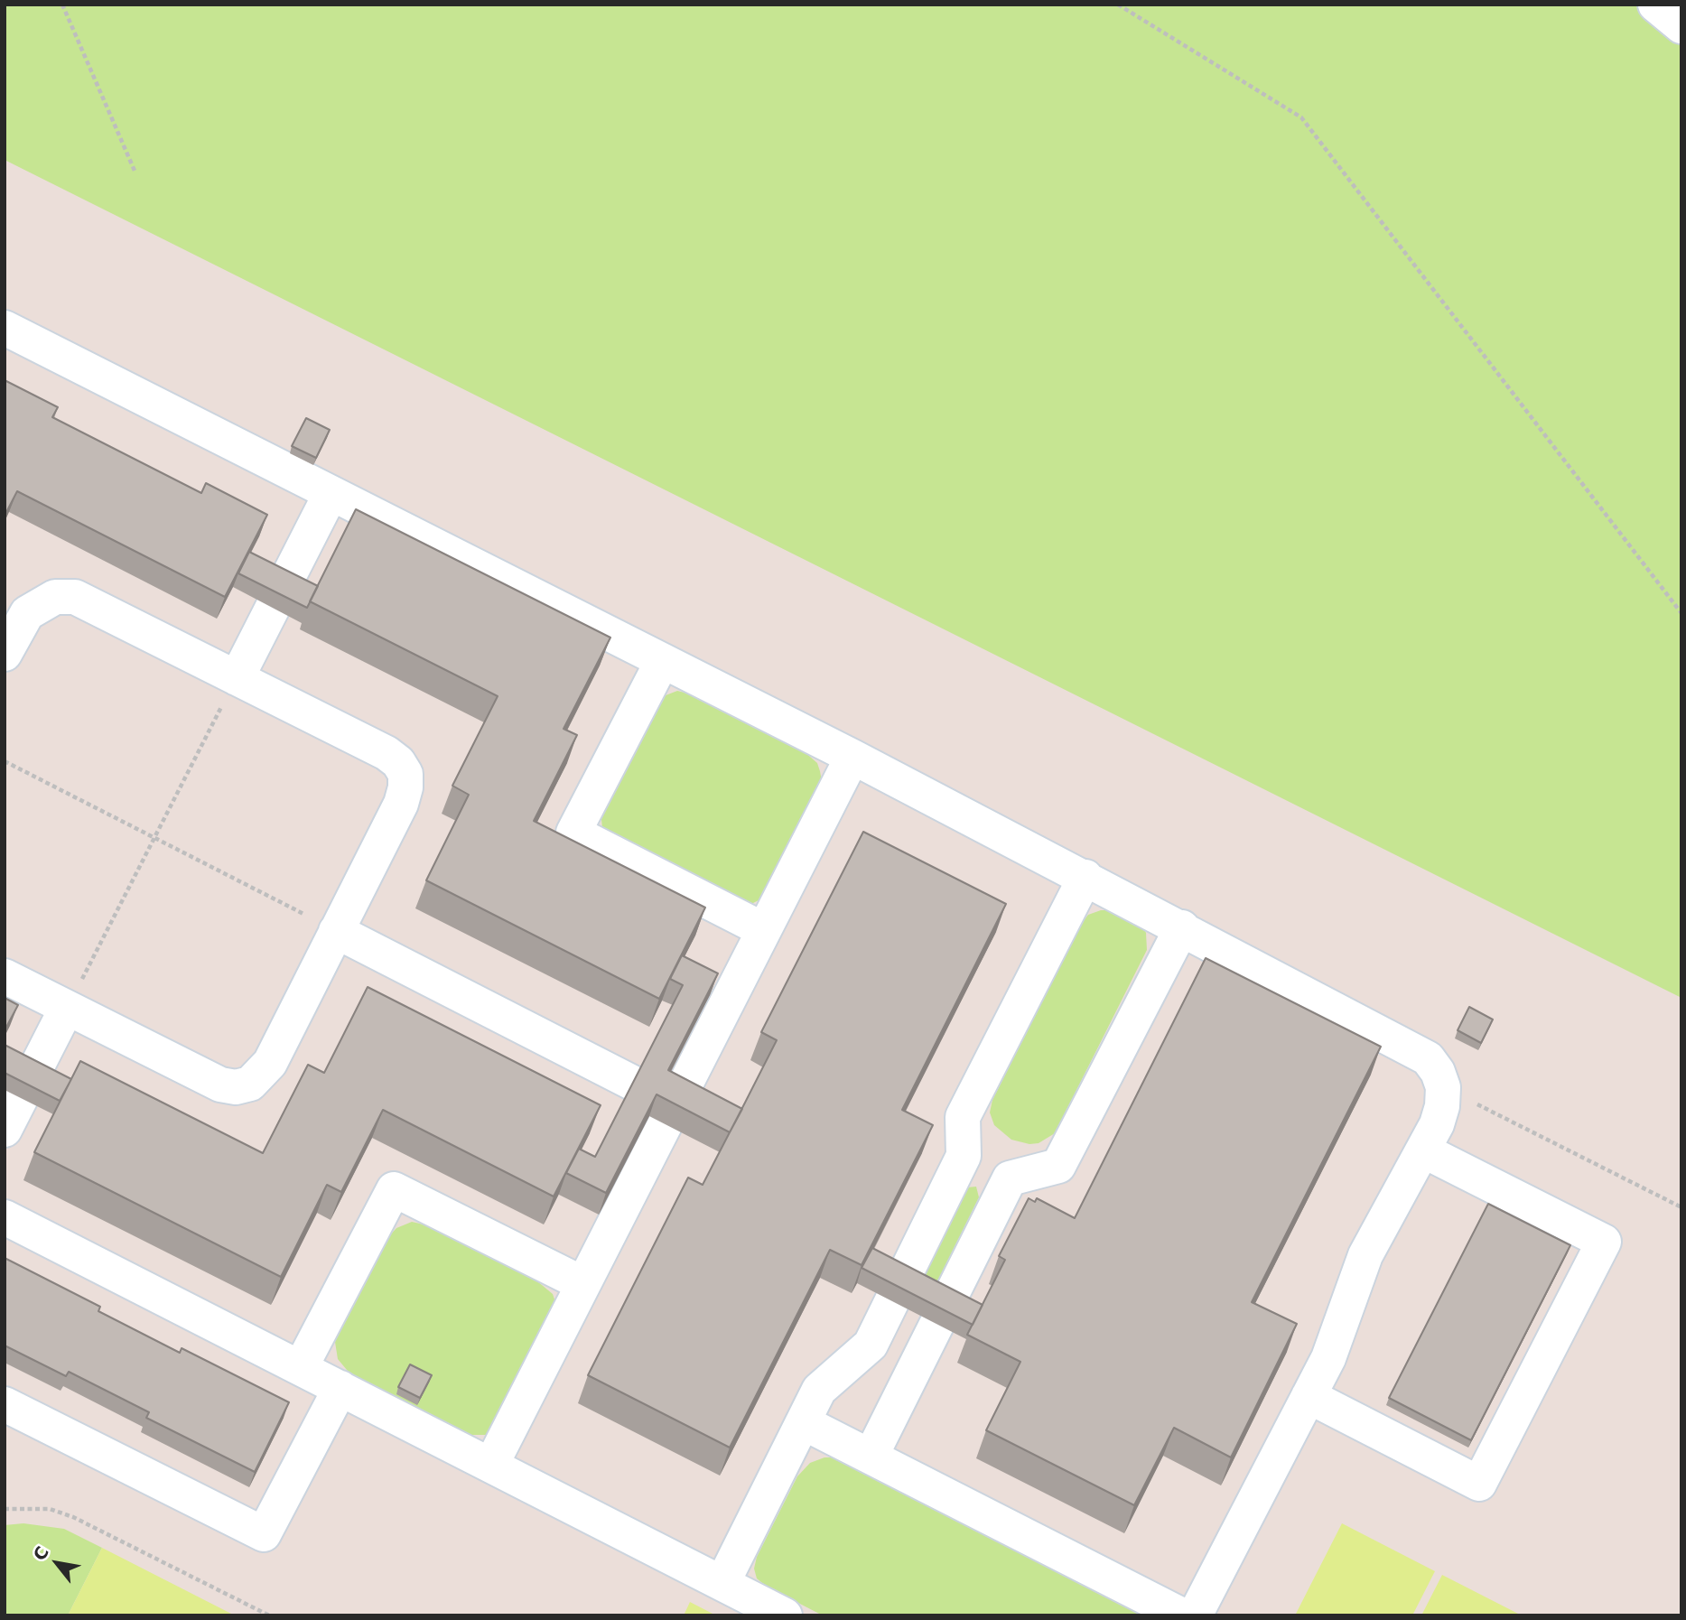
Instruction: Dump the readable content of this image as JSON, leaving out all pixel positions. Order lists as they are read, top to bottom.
{
  "north": "top left"
}
